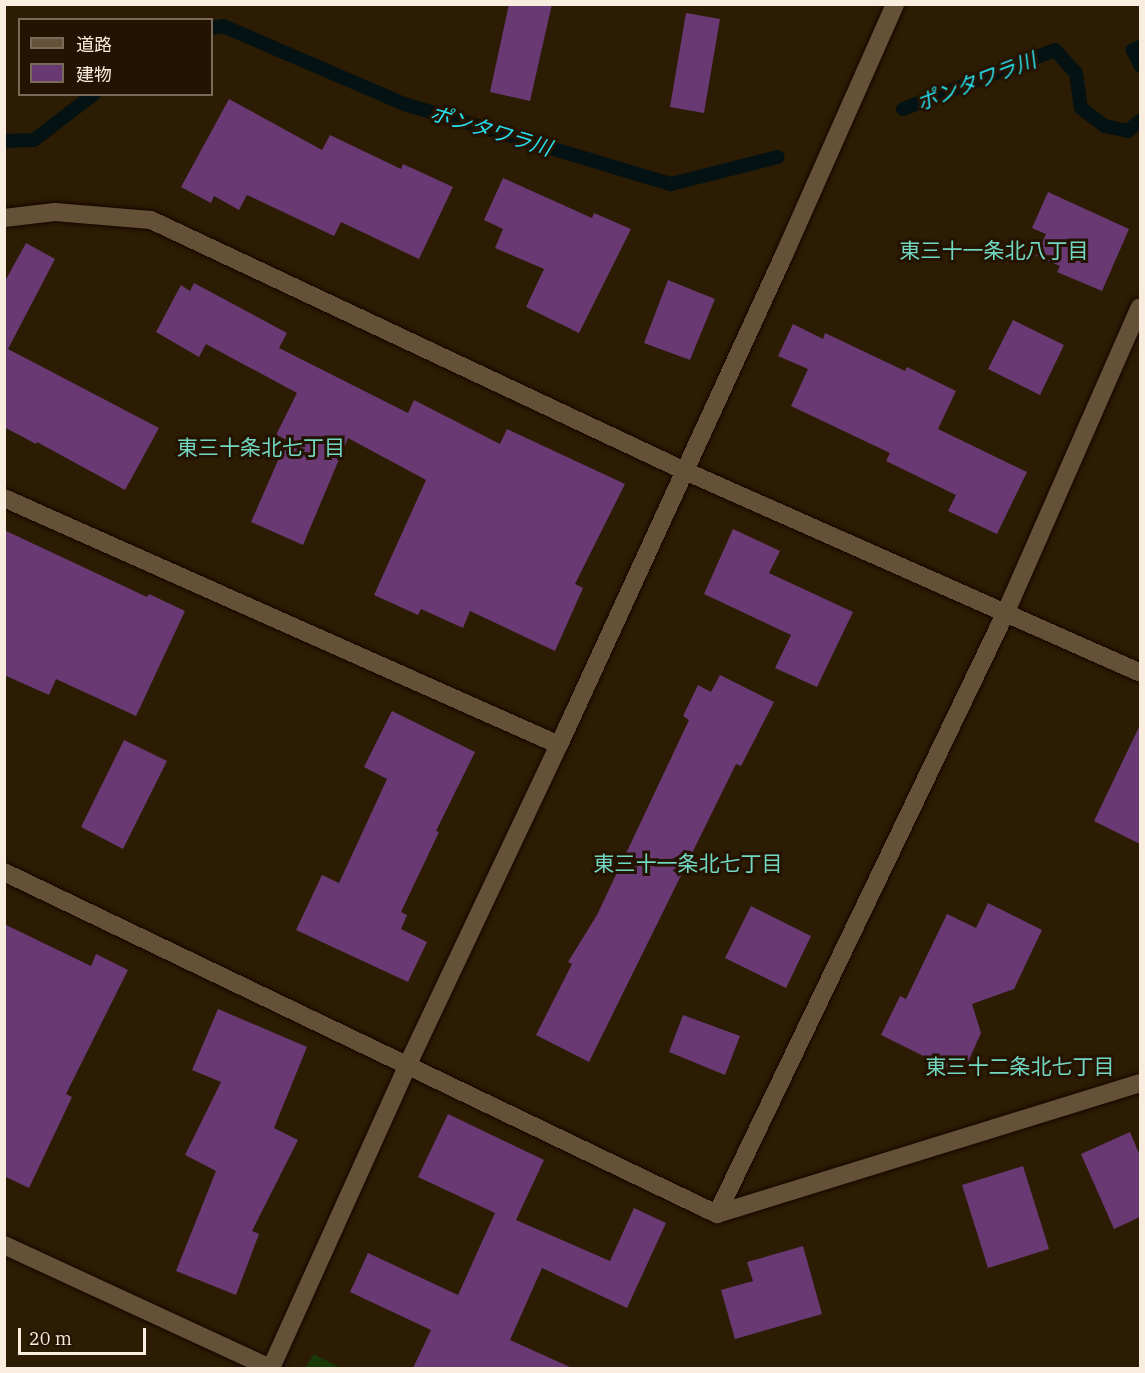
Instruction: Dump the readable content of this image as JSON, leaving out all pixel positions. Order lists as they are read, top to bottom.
{
  "districts": [
    "東三十一条北八丁目",
    "東三十条北七丁目",
    "東三十一条北七丁目",
    "東三十二条北七丁目"
  ],
  "water": ["ポンタワラ川"],
  "legend": ["道路", "建物"],
  "scale_bar": "20 m"
}
